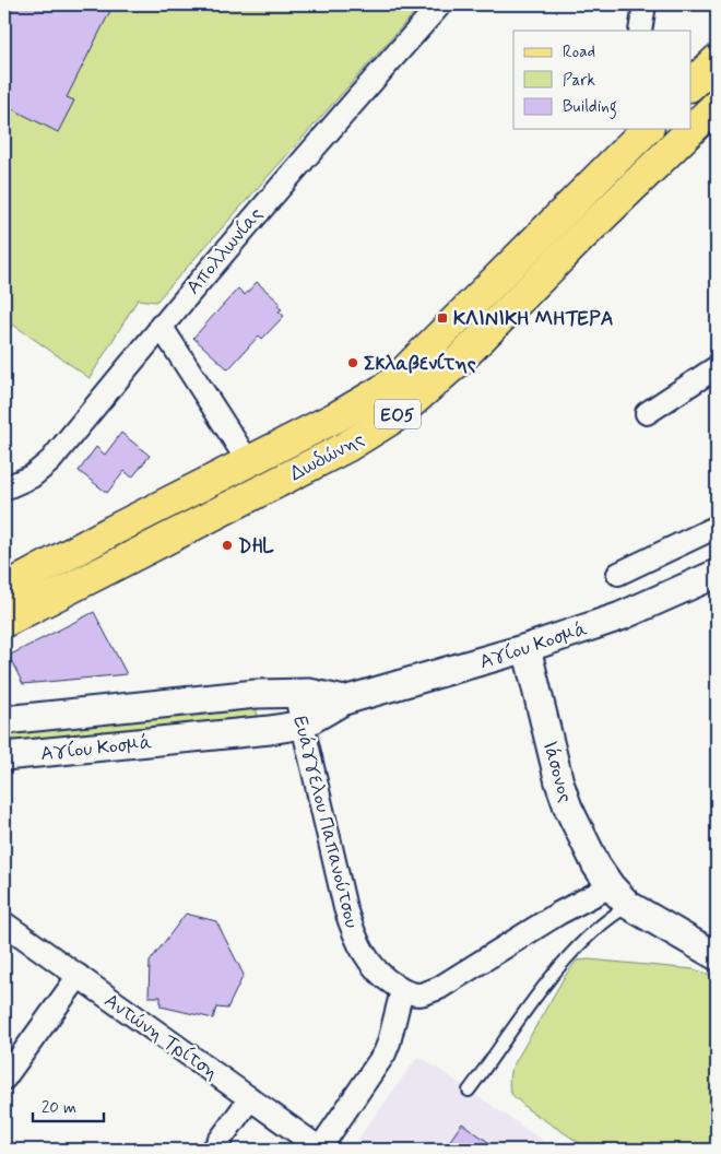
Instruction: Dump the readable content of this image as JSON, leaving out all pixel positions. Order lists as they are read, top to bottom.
{
  "streets": {
    "main road": ["ΕΟ5", "Δωδώνης"],
    "street": [
      "Απολλωνίας",
      "Αγίου Κοσμά",
      "Ιάσονος",
      "Ευάγγελου Παπανούτσου",
      "Αντώνη Τρίτση"
    ]
  },
  "crossings": [
    ["Αγίου Κοσμά", "Ιάσονος"],
    ["Αγίου Κοσμά", "Ευάγγελου Παπανούτσου"]
  ],
  "places": {
    "transit": ["ΚΛΙΝΙΚΗ ΜΗΤΕΡΑ"],
    "other": ["Σκλαβενίτης", "DHL"]
  },
  "legend": ["Road", "Park", "Building"],
  "scale_bar": "20 m"
}
